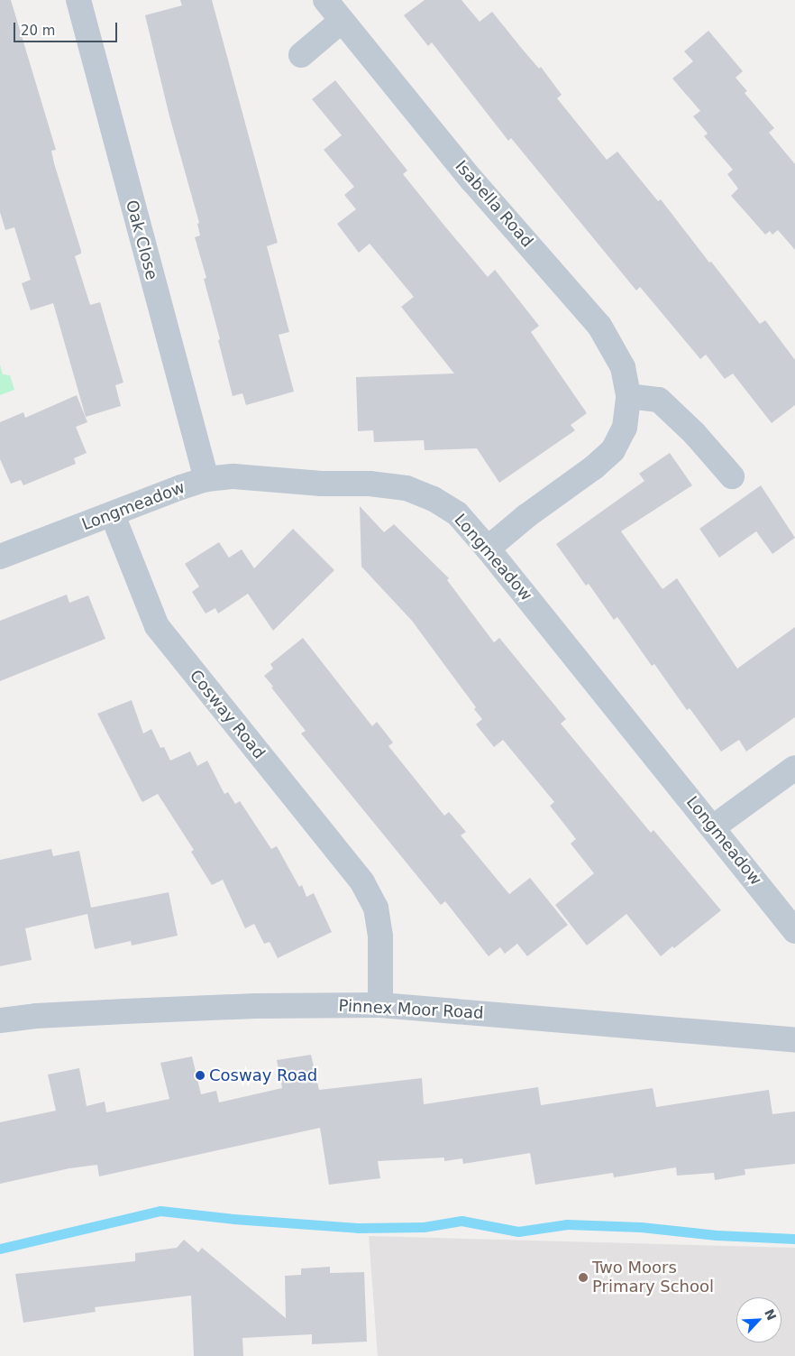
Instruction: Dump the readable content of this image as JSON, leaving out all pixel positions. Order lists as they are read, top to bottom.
{
  "streets": {
    "street": [
      "Isabella Road",
      "Oak Close",
      "Longmeadow",
      "Cosway Road",
      "Pinnex Moor Road"
    ]
  },
  "crossings": [
    ["Isabella Road", "Longmeadow"],
    ["Oak Close", "Longmeadow"],
    ["Longmeadow", "Cosway Road"],
    ["Cosway Road", "Pinnex Moor Road"]
  ],
  "places": ["Cosway Road", "Two Moors Primary School"],
  "scale_bar": "20 m",
  "north": "top right"
}
